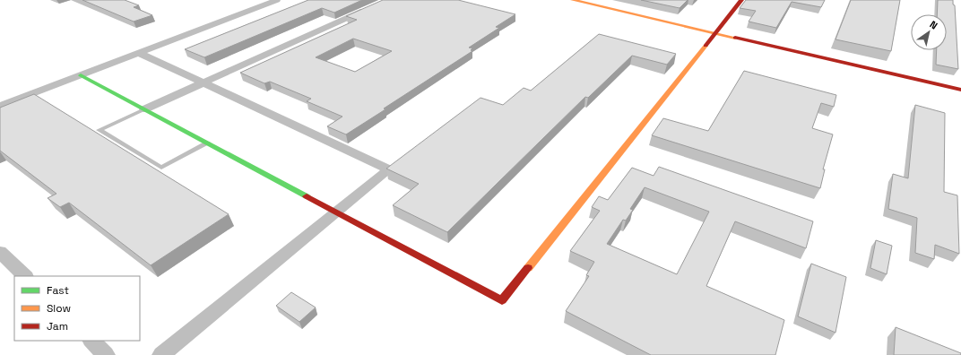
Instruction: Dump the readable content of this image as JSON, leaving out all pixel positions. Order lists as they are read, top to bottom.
{
  "legend": ["Fast", "Slow", "Jam"],
  "north": "top right"
}
